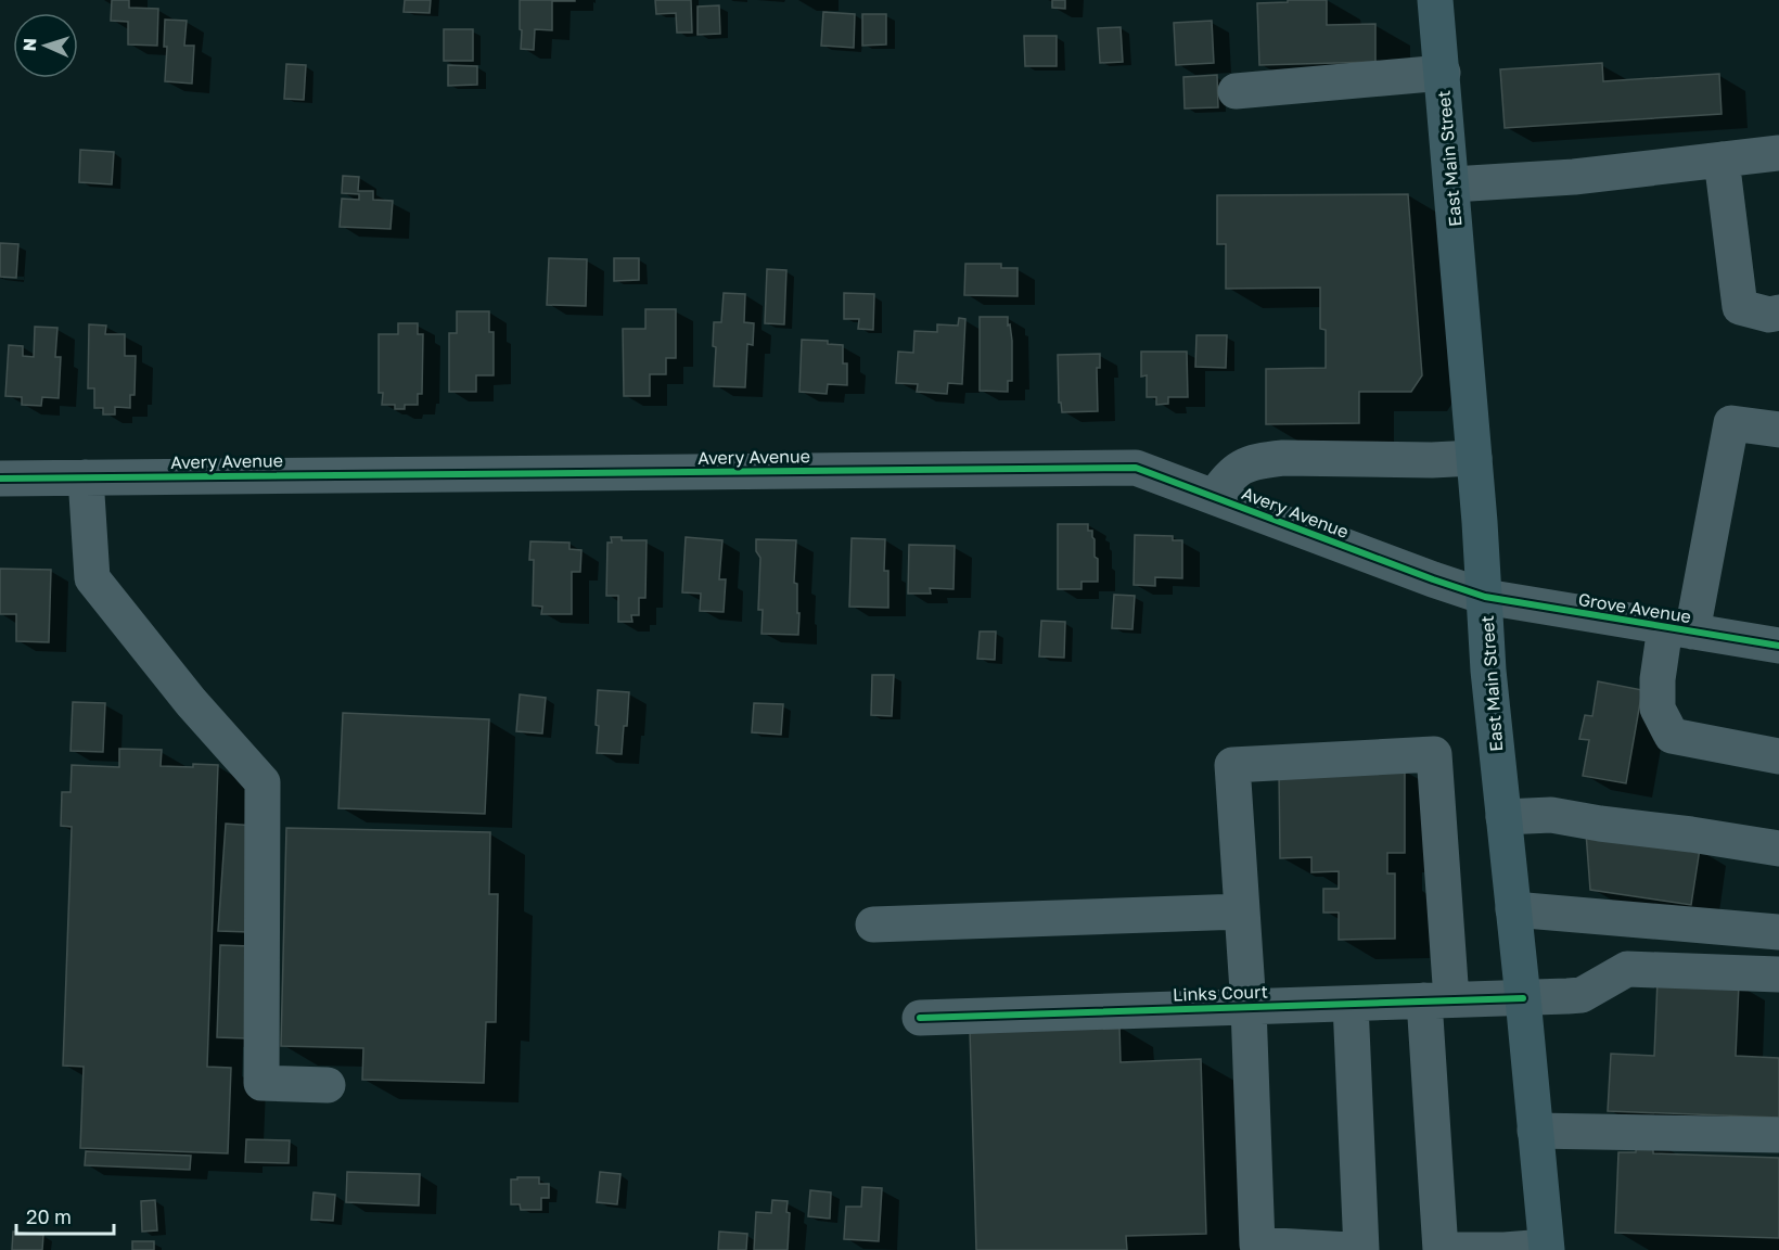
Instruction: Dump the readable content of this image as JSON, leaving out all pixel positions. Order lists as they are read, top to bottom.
{
  "streets": {
    "main road": ["East Main Street"],
    "street": ["Avery Avenue", "Grove Avenue", "Links Court"]
  },
  "crossings": [
    ["East Main Street", "Avery Avenue"],
    ["East Main Street", "Grove Avenue"],
    ["East Main Street", "Links Court"],
    ["Avery Avenue", "Grove Avenue"]
  ],
  "scale_bar": "20 m",
  "north": "left"
}
